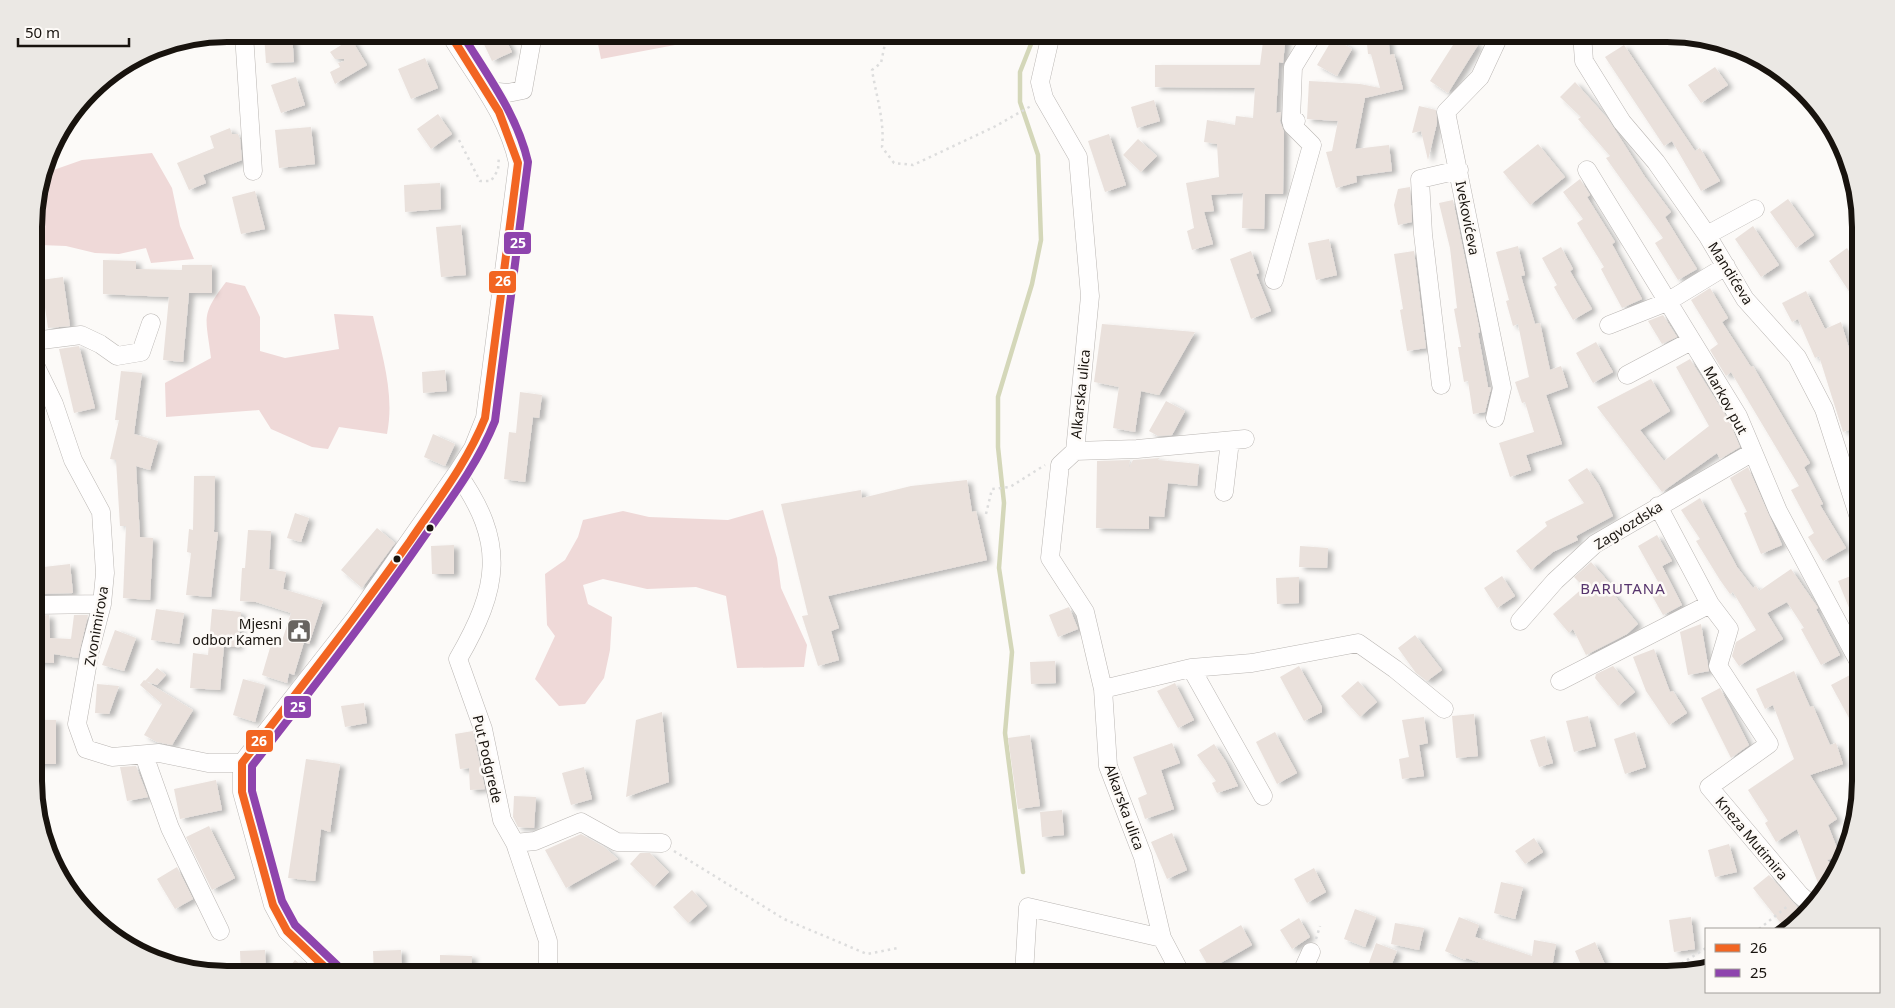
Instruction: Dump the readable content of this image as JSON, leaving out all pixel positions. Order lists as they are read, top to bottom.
{
  "streets": {
    "street": [
      "Ivekovićeva",
      "Mandićeva",
      "Alkarska ulica",
      "Markov put",
      "Zagvozdska",
      "Zvonimirova",
      "Put Podgrede",
      "Kneza Mutimira"
    ]
  },
  "crossings": [
    ["Markov put", "Zagvozdska"],
    ["Zagvozdska", "Kneza Mutimira"]
  ],
  "districts": ["BARUTANA"],
  "places": {
    "public building": ["Mjesni odbor Kamen"]
  },
  "lines": ["transit line 26", "transit line 25"],
  "legend": ["26", "25"],
  "scale_bar": "50 m"
}
